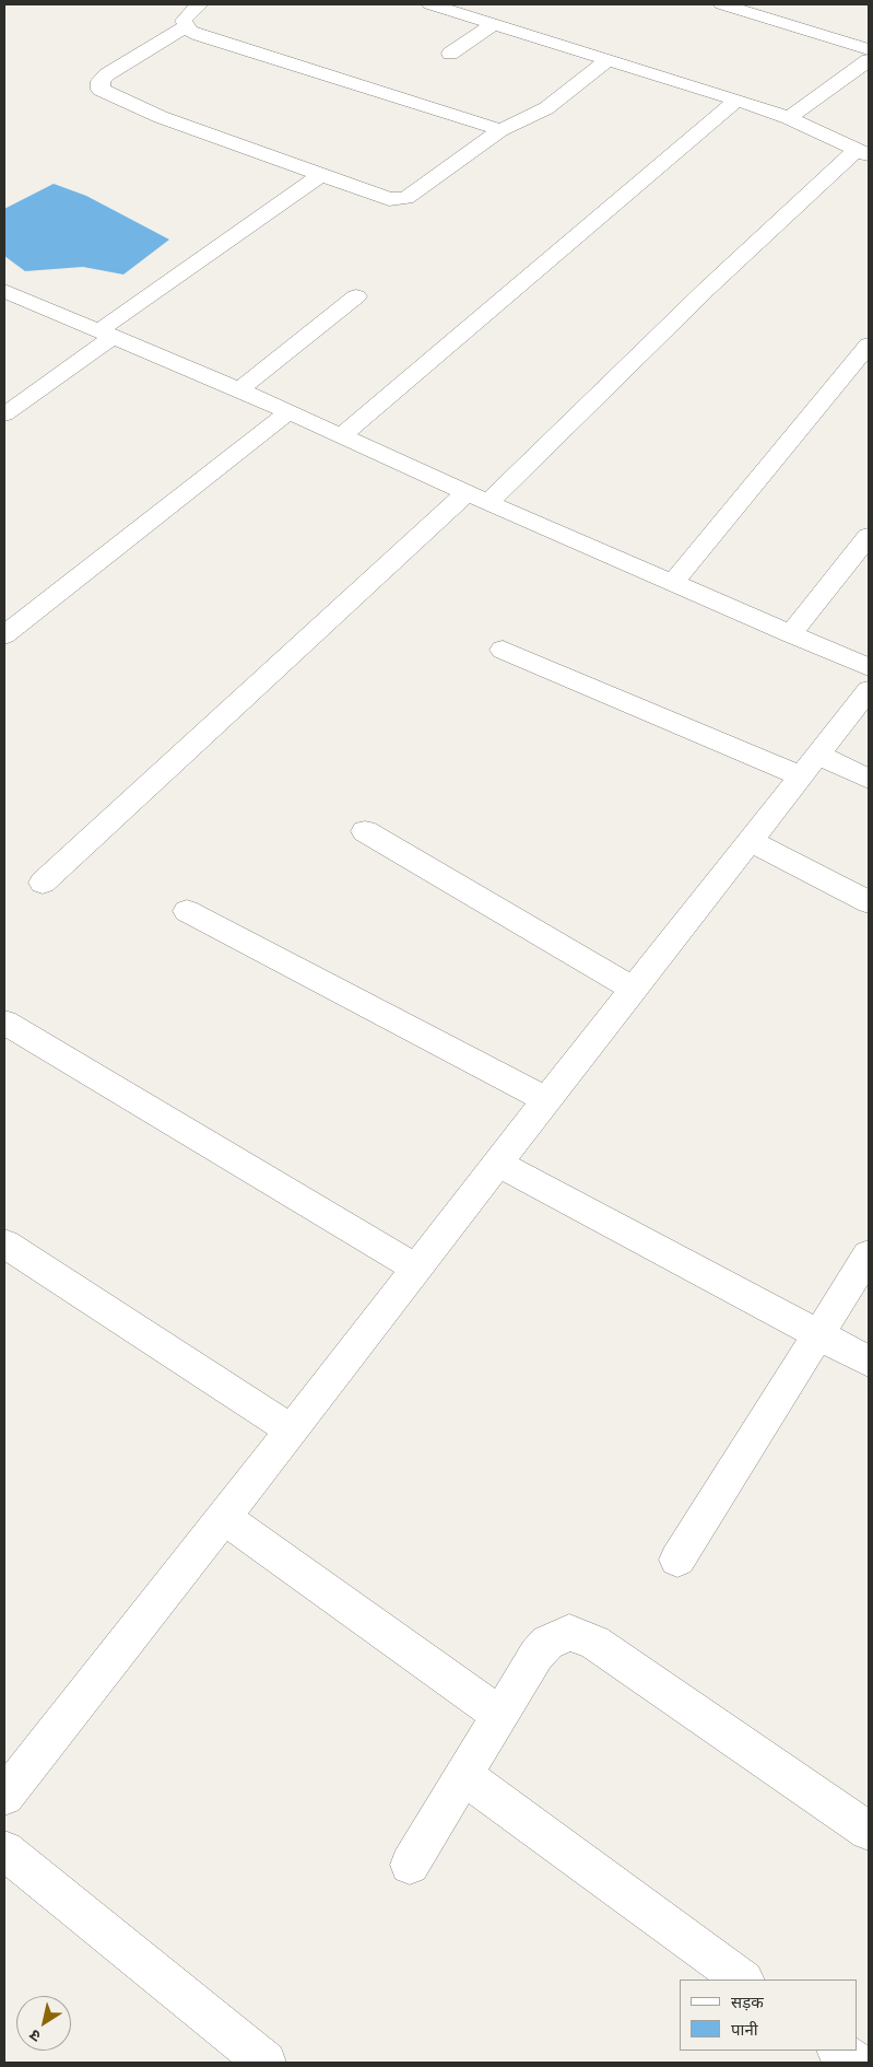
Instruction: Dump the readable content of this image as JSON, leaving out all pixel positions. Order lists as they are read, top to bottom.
{
  "legend": ["सड़क", "पानी"],
  "north": "bottom left"
}
